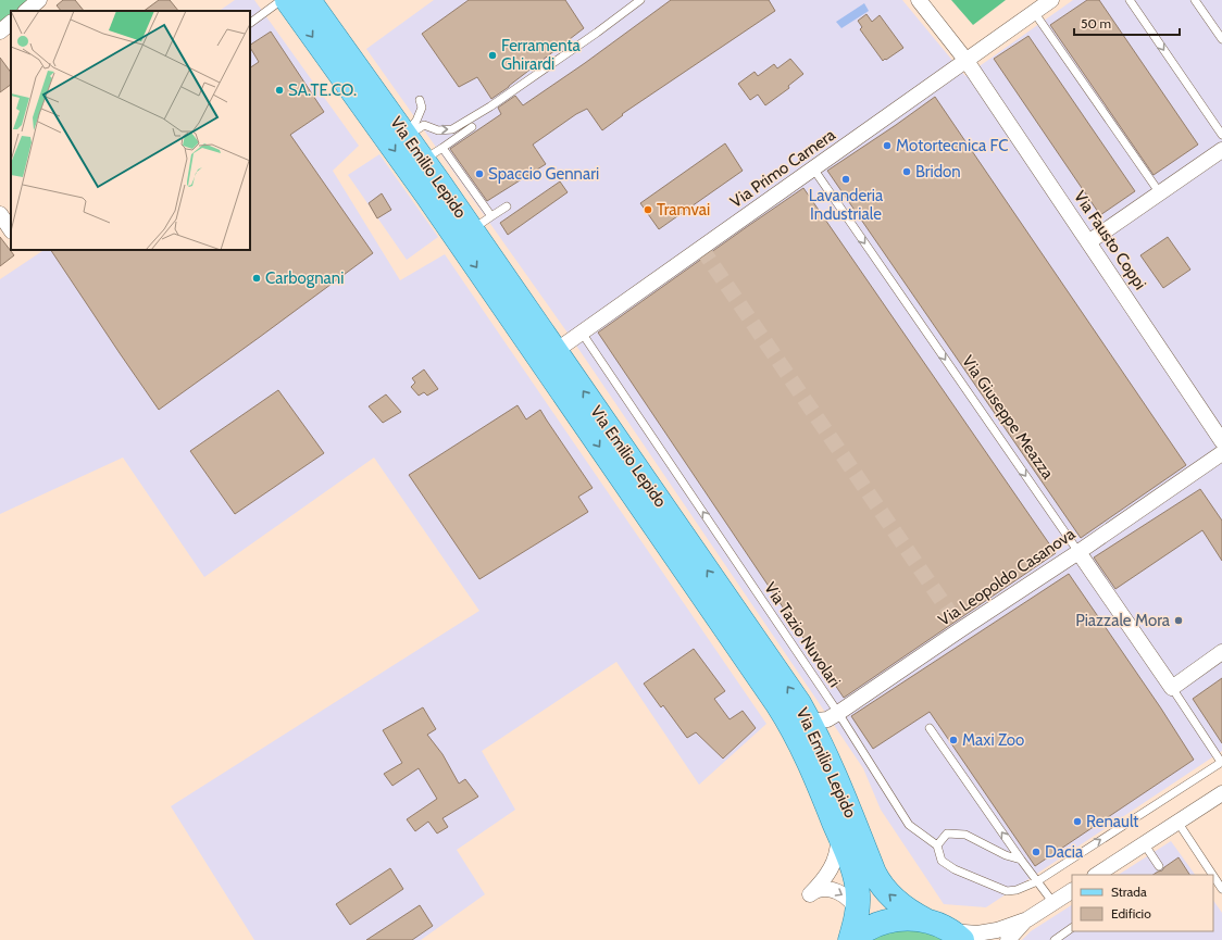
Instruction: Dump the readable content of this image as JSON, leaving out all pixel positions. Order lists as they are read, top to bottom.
{
  "streets": {
    "main road": ["Via Emilio Lepido"],
    "street": [
      "Via Primo Carnera",
      "Via Fausto Coppi",
      "Via Giuseppe Meazza",
      "Via Leopoldo Casanova"
    ],
    "lane": ["Via Tazio Nuvolari"]
  },
  "crossings": [
    ["Via Emilio Lepido", "Via Primo Carnera"],
    ["Via Emilio Lepido", "Via Leopoldo Casanova"],
    ["Via Primo Carnera", "Via Fausto Coppi"],
    ["Via Primo Carnera", "Via Giuseppe Meazza"],
    ["Via Primo Carnera", "Via Tazio Nuvolari"],
    ["Via Giuseppe Meazza", "Via Leopoldo Casanova"],
    ["Via Leopoldo Casanova", "Via Tazio Nuvolari"]
  ],
  "one_way": ["Via Giuseppe Meazza"],
  "places": [
    "Ferramenta Ghirardi",
    "SA.TE.CO.",
    "Motortecnica FC",
    "Bridon",
    "Spaccio Gennari",
    "Lavanderia Industriale",
    "Tramvai",
    "Carbognani",
    "Piazzale Mora",
    "Maxi Zoo",
    "Renault",
    "Dacia"
  ],
  "legend": ["Strada", "Edificio"],
  "scale_bar": "50 m"
}
